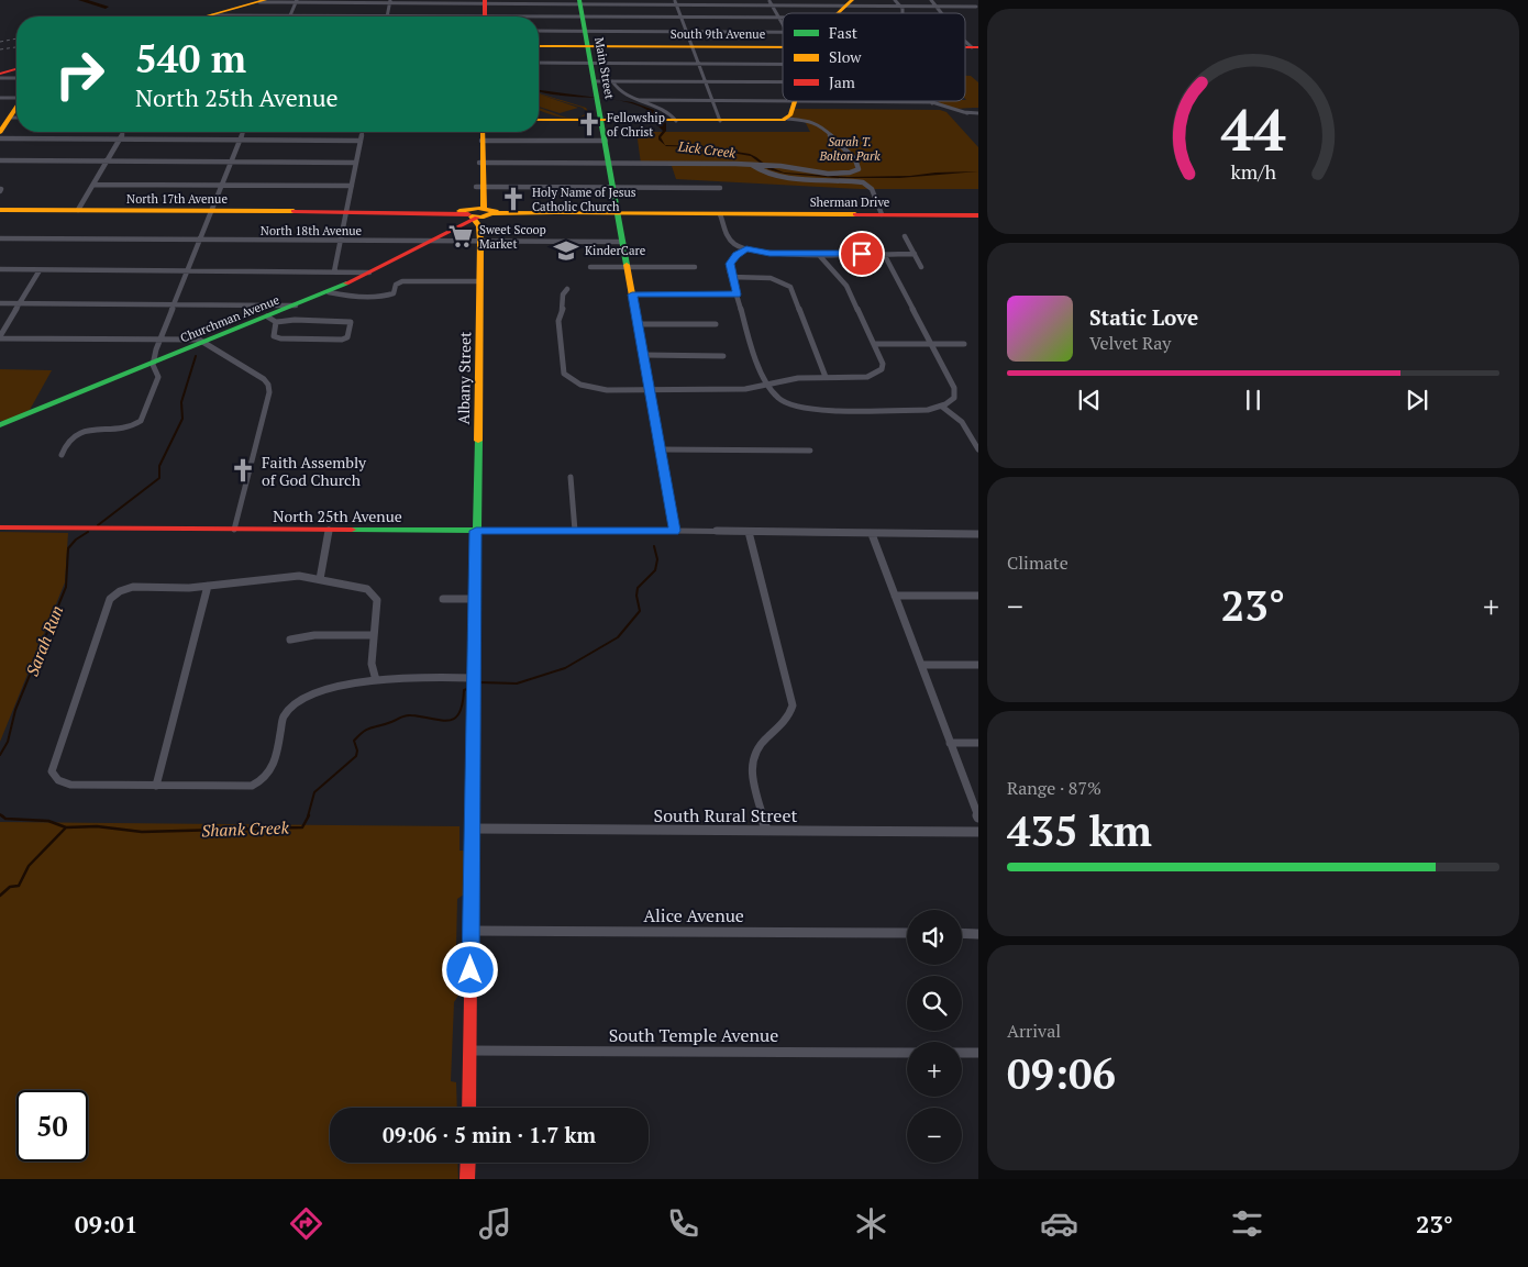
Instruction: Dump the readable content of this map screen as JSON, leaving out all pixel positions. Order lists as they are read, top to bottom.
{
  "streets": {
    "street": [
      "South 9th Avenue",
      "Main Street",
      "North 17th Avenue",
      "Sherman Drive",
      "North 18th Avenue",
      "Churchman Avenue",
      "Albany Street",
      "North 25th Avenue",
      "South Rural Street",
      "Alice Avenue",
      "South Temple Avenue"
    ]
  },
  "crossings": [
    ["South 9th Avenue", "Main Street"],
    ["Main Street", "North 17th Avenue"],
    ["Main Street", "Sherman Drive"],
    ["Main Street", "North 18th Avenue"],
    ["Main Street", "North 25th Avenue"],
    ["North 17th Avenue", "Sherman Drive"],
    ["North 17th Avenue", "Churchman Avenue"],
    ["North 17th Avenue", "Albany Street"],
    ["North 18th Avenue", "Churchman Avenue"],
    ["North 18th Avenue", "Albany Street"],
    ["Churchman Avenue", "Albany Street"],
    ["Albany Street", "North 25th Avenue"],
    ["Albany Street", "South Rural Street"],
    ["Albany Street", "Alice Avenue"],
    ["Albany Street", "South Temple Avenue"]
  ],
  "water": ["Lick Creek", "Sarah Run", "Shank Creek"],
  "parks": ["Sarah T. Bolton Park"],
  "places": {
    "church": ["Fellowship of Christ", "Holy Name of Jesus Catholic Church", "Faith Assembly of God Church"],
    "supermarket": ["Sweet Scoop Market"],
    "school or university": ["KinderCare"]
  },
  "legend": ["Fast", "Slow", "Jam"],
  "page": {
    "turn": ["540 m", "North 25th Avenue"],
    "song": ["Static Love", "Velvet Ray"],
    "tile": [
      "Climate",
      ["Range · 87%", "435 km"],
      ["Arrival", "09:06"]
    ],
    "heat": ["−", "23°", "+"],
    "map_buttons": ["+", "−"],
    "limit": "50",
    "trip": "09:06 · 5 min · 1.7 km",
    "tabs": ["09:01", "23°"],
    "gauge": ["44", "km/h"]
  }
}
